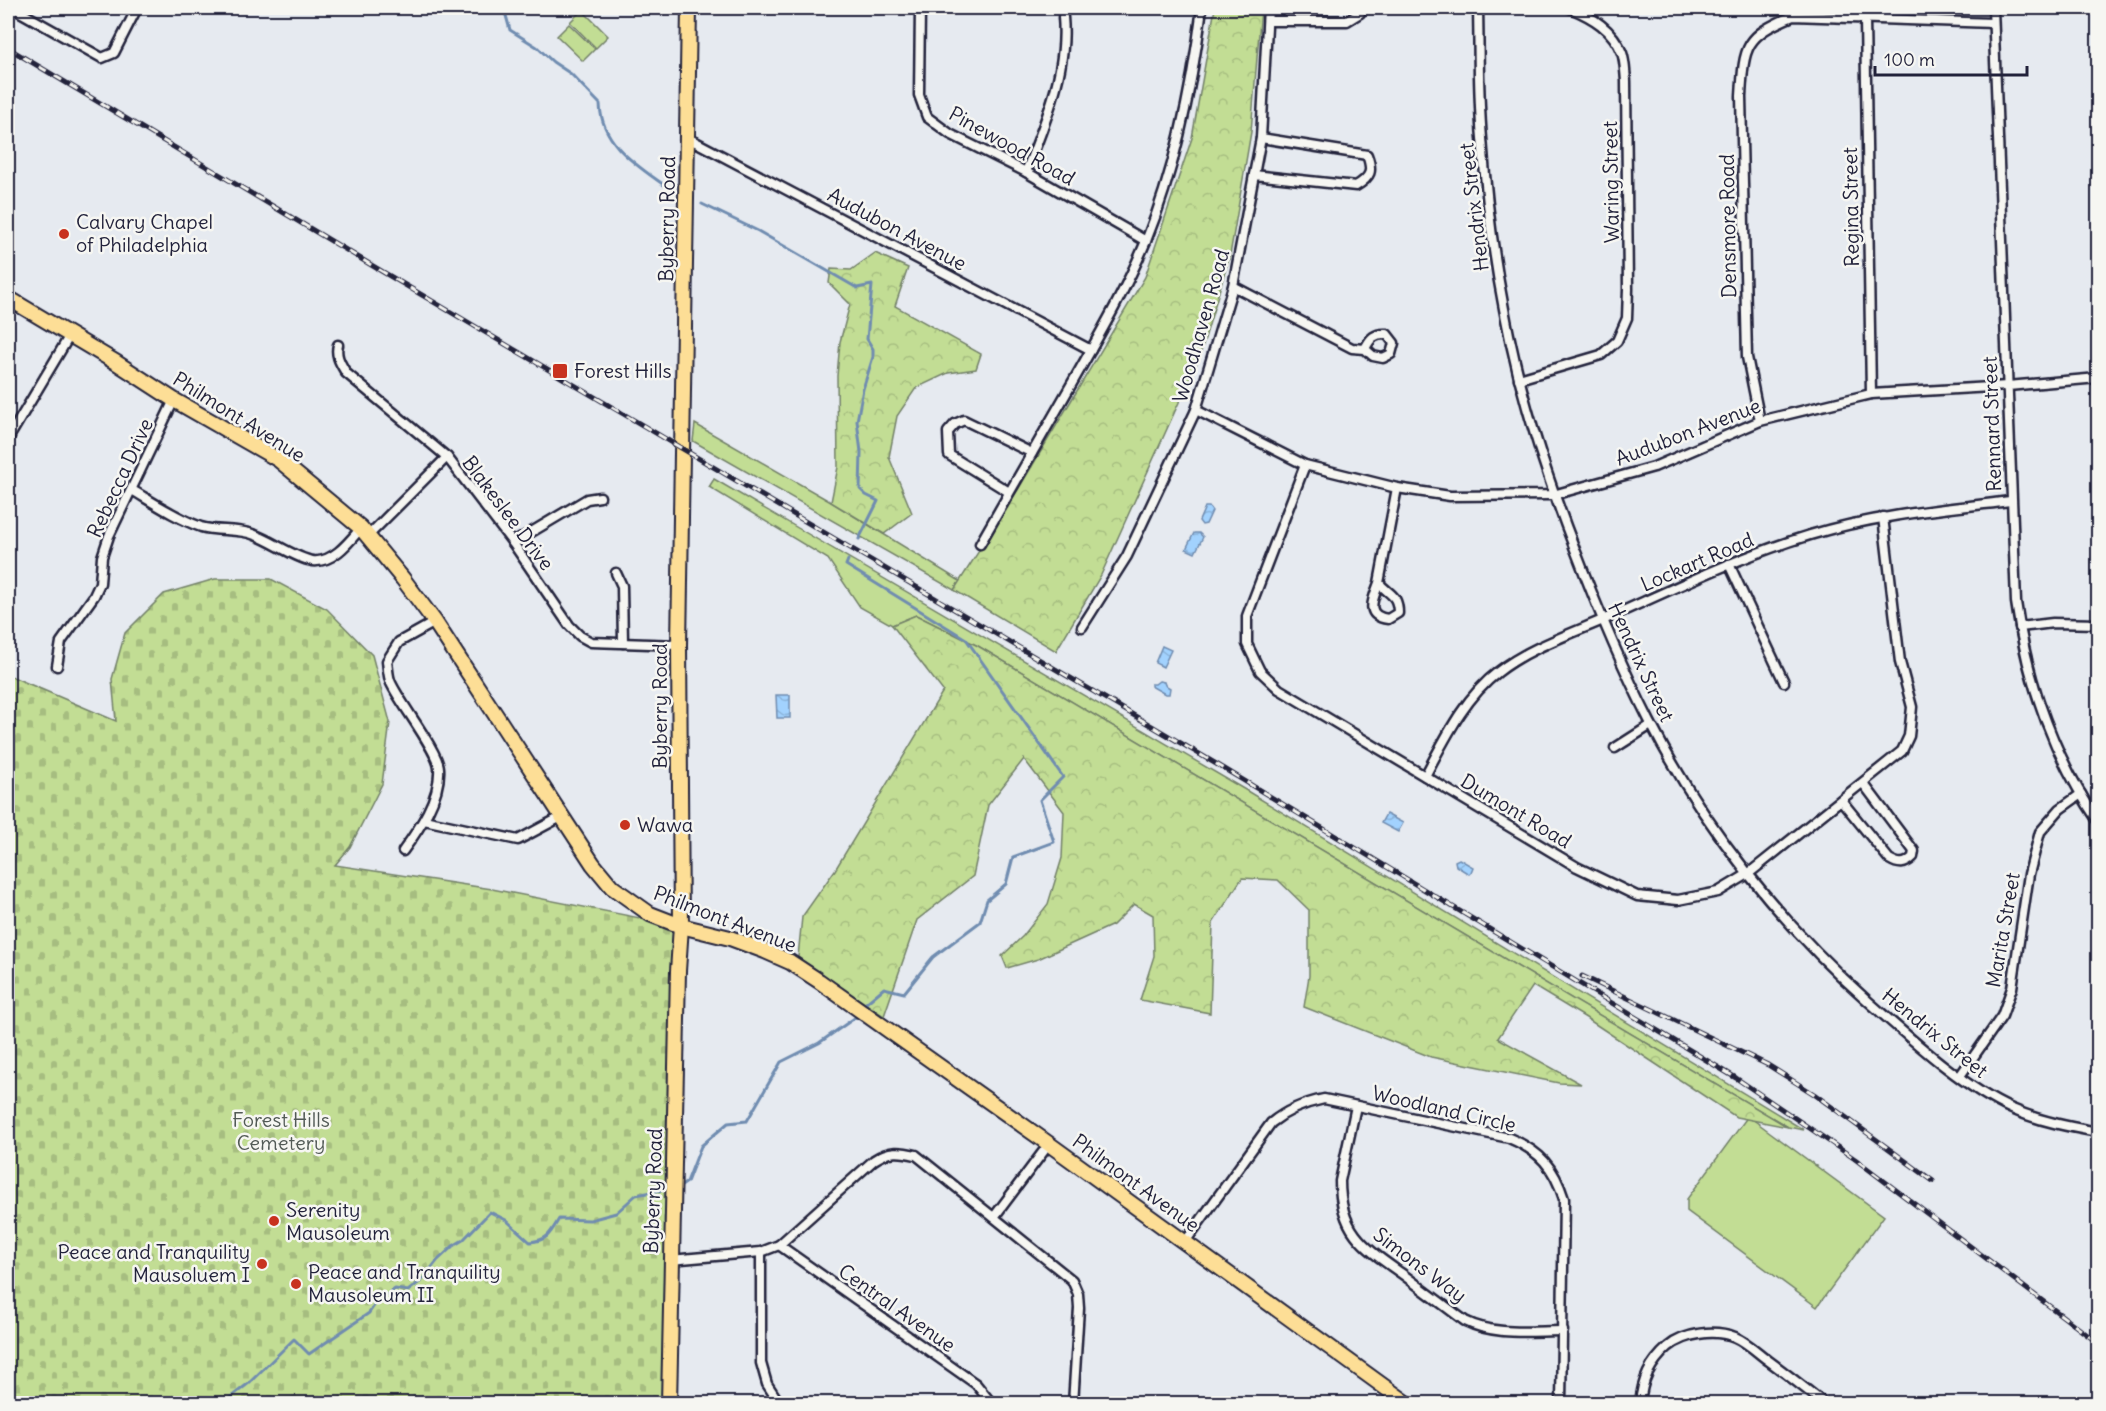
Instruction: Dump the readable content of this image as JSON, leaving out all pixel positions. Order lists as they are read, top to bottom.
{
  "streets": {
    "main road": ["Byberry Road", "Philmont Avenue"],
    "street": [
      "Pinewood Road",
      "Waring Street",
      "Hendrix Street",
      "Regina Street",
      "Densmore Road",
      "Audubon Avenue",
      "Woodhaven Road",
      "Rennard Street",
      "Rebecca Drive",
      "Blakeslee Drive",
      "Lockart Road",
      "Dumont Road",
      "Marita Street",
      "Woodland Circle",
      "Simons Way",
      "Central Avenue"
    ]
  },
  "crossings": [
    ["Waring Street", "Hendrix Street"],
    ["Hendrix Street", "Audubon Avenue"],
    ["Hendrix Street", "Lockart Road"],
    ["Hendrix Street", "Dumont Road"],
    ["Hendrix Street", "Marita Street"],
    ["Regina Street", "Densmore Road"],
    ["Regina Street", "Audubon Avenue"],
    ["Byberry Road", "Audubon Avenue"],
    ["Byberry Road", "Philmont Avenue"],
    ["Byberry Road", "Blakeslee Drive"],
    ["Densmore Road", "Audubon Avenue"],
    ["Audubon Avenue", "Woodhaven Road"],
    ["Audubon Avenue", "Rennard Street"],
    ["Audubon Avenue", "Dumont Road"],
    ["Philmont Avenue", "Rebecca Drive"],
    ["Philmont Avenue", "Woodland Circle"],
    ["Rennard Street", "Lockart Road"],
    ["Rennard Street", "Marita Street"],
    ["Lockart Road", "Dumont Road"],
    ["Woodland Circle", "Simons Way"]
  ],
  "parks": ["Forest Hills Cemetery"],
  "places": {
    "other": [
      "Calvary Chapel of Philadelphia",
      "Wawa",
      "Serenity Mausoleum",
      "Peace and Tranquility Mausoluem I",
      "Peace and Tranquility Mausoleum II"
    ],
    "transit": ["Forest Hills"]
  },
  "scale_bar": "100 m"
}
